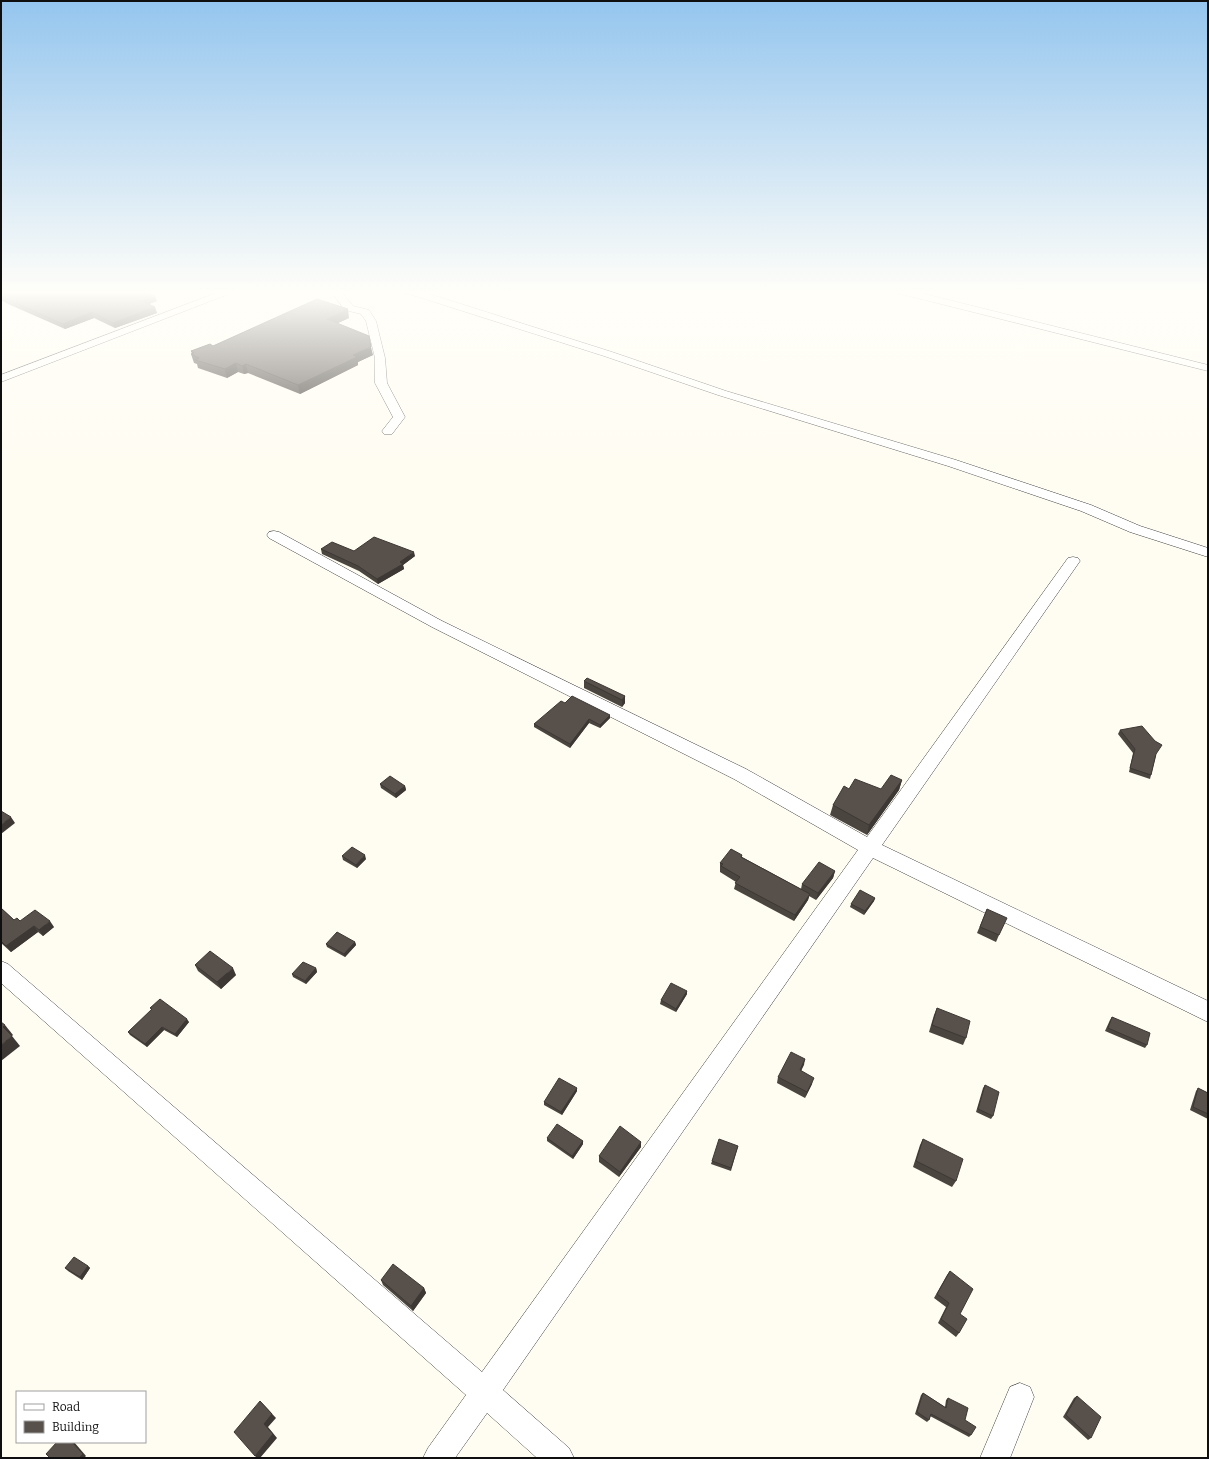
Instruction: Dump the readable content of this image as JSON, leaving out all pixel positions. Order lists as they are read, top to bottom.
{
  "legend": ["Road", "Building"]
}
